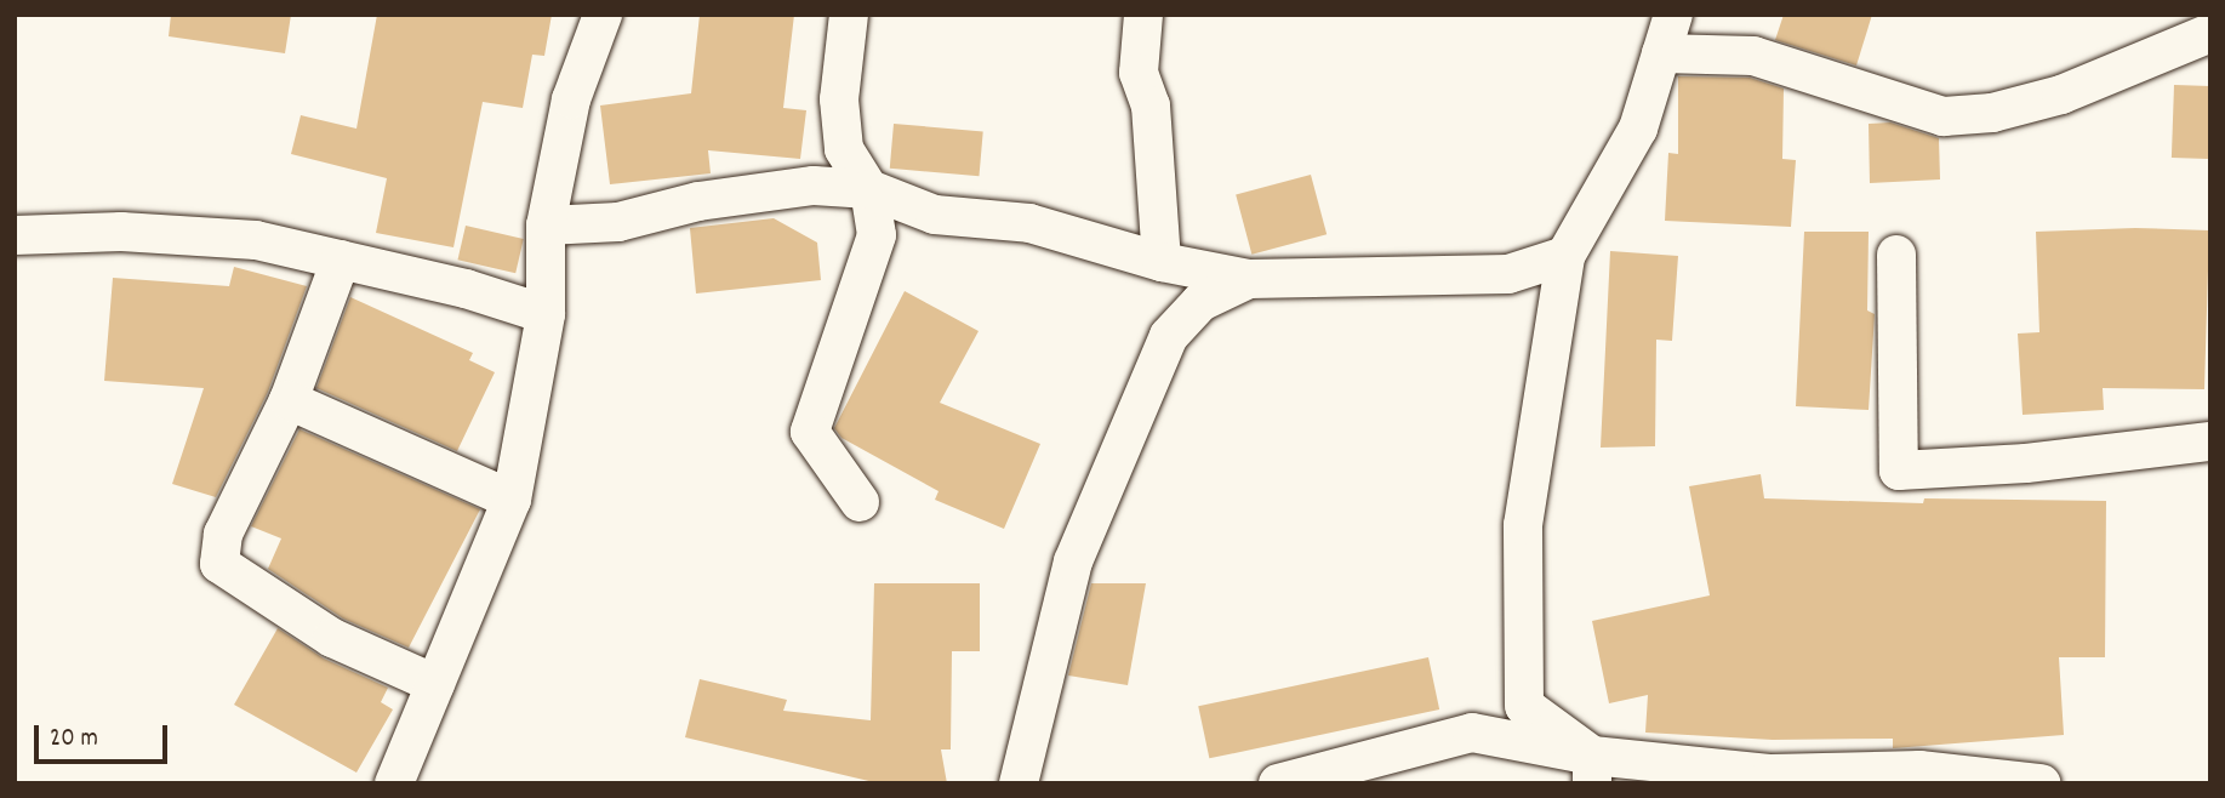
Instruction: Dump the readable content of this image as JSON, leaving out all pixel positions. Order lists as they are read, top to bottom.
{
  "scale_bar": "20 m"
}
